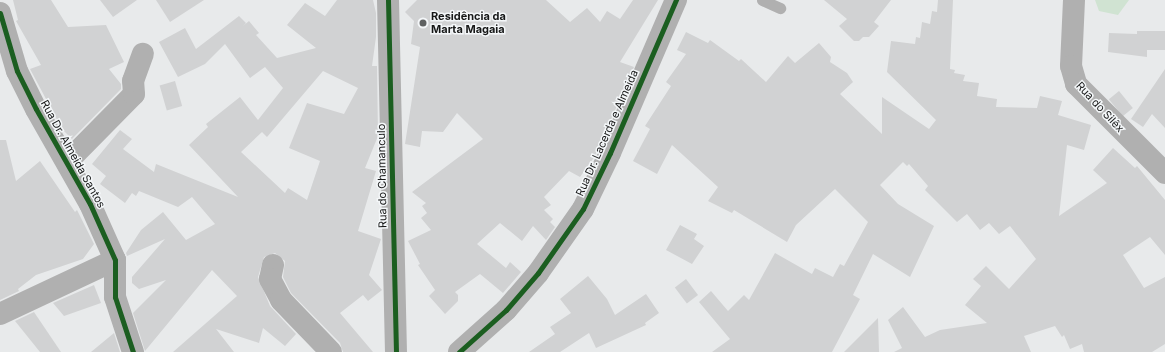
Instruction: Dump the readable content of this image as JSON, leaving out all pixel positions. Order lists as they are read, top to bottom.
{
  "streets": {
    "street": [
      "Rua do Silêx",
      "Rua Dr. Lacerda e Almeida",
      "Rua Dr. Almeida Santos",
      "Rua do Chamanculo"
    ]
  },
  "places": ["Residência da Marta Magaia"]
}
